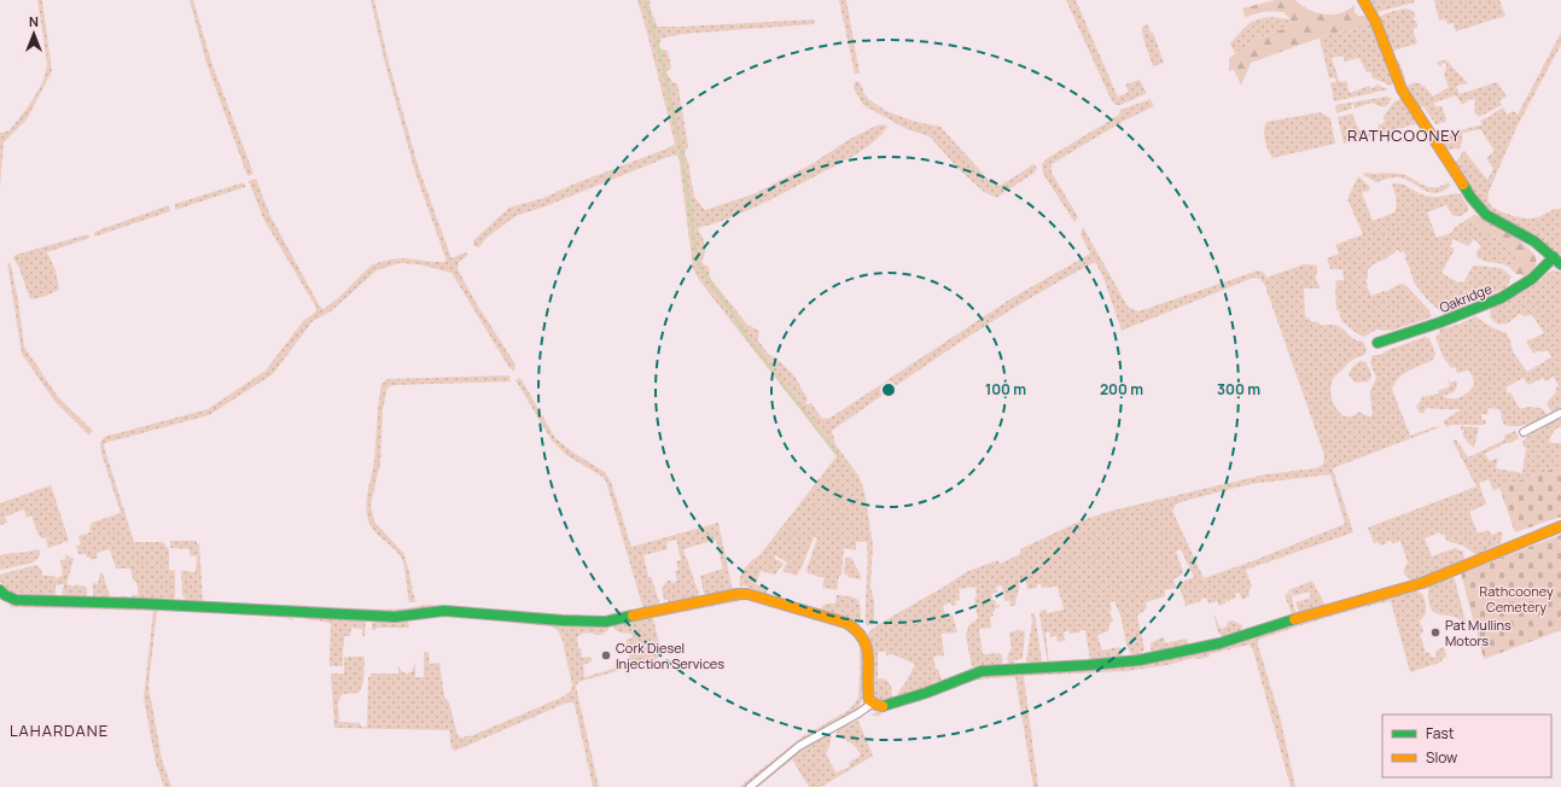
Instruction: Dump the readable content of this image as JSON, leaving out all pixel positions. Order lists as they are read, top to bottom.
{
  "streets": {
    "street": ["Oakridge"]
  },
  "districts": ["RATHCOONEY", "LAHARDANE"],
  "parks": ["Rathcooney Cemetery"],
  "places": ["Pat Mullins Motors", "Cork Diesel Injection Services"],
  "legend": ["Fast", "Slow"],
  "north": "top",
  "rings": ["100 m", "200 m", "300 m"]
}
